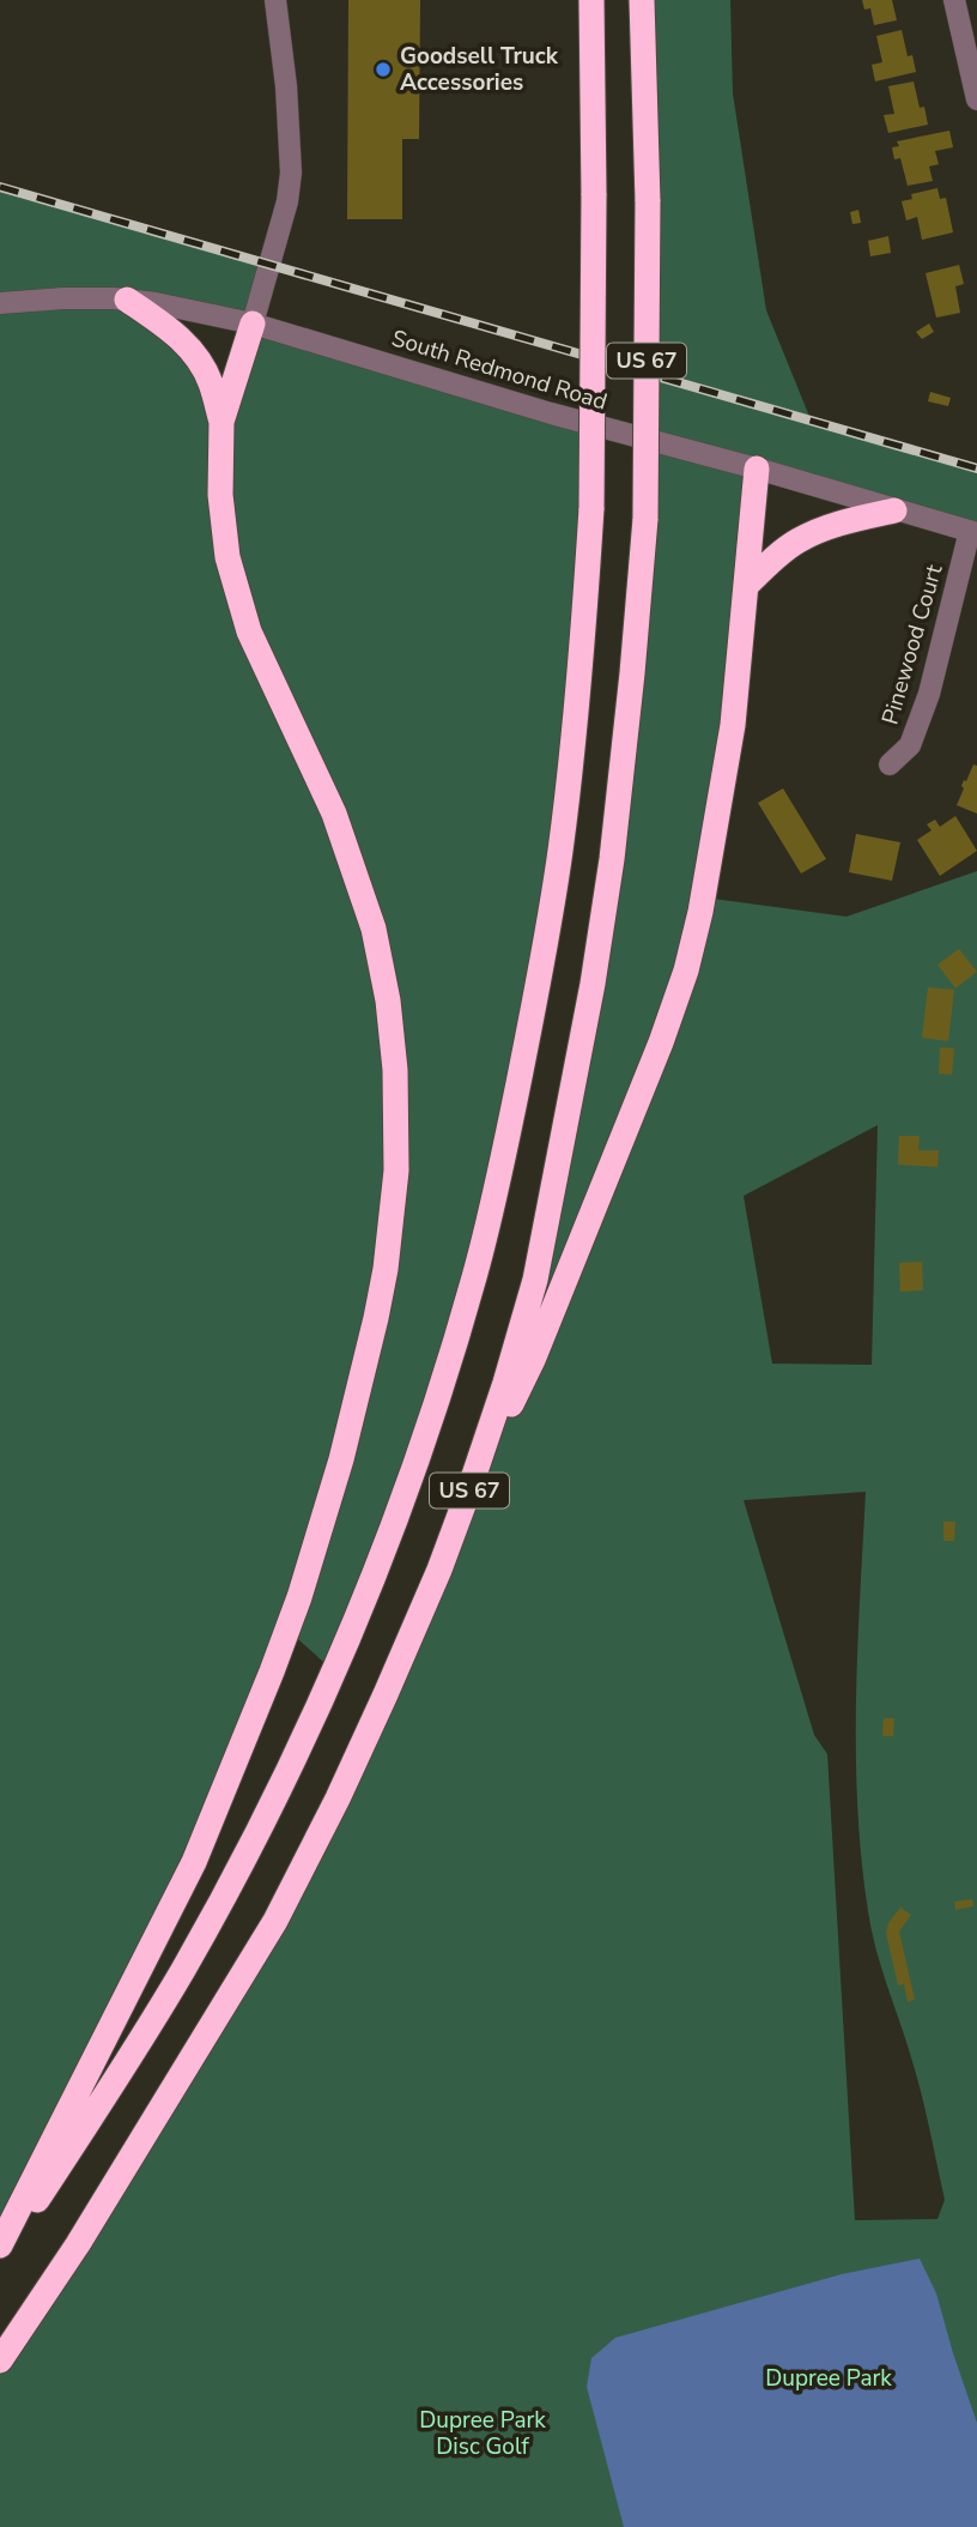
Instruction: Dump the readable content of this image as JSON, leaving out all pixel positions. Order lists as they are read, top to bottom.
{
  "streets": {
    "highway": ["US 67"],
    "street": ["South Redmond Road", "Pinewood Court"]
  },
  "crossings": [
    ["South Redmond Road", "Pinewood Court"]
  ],
  "parks": ["Dupree Park", "Dupree Park Disc Golf"],
  "places": ["Goodsell Truck Accessories"]
}
